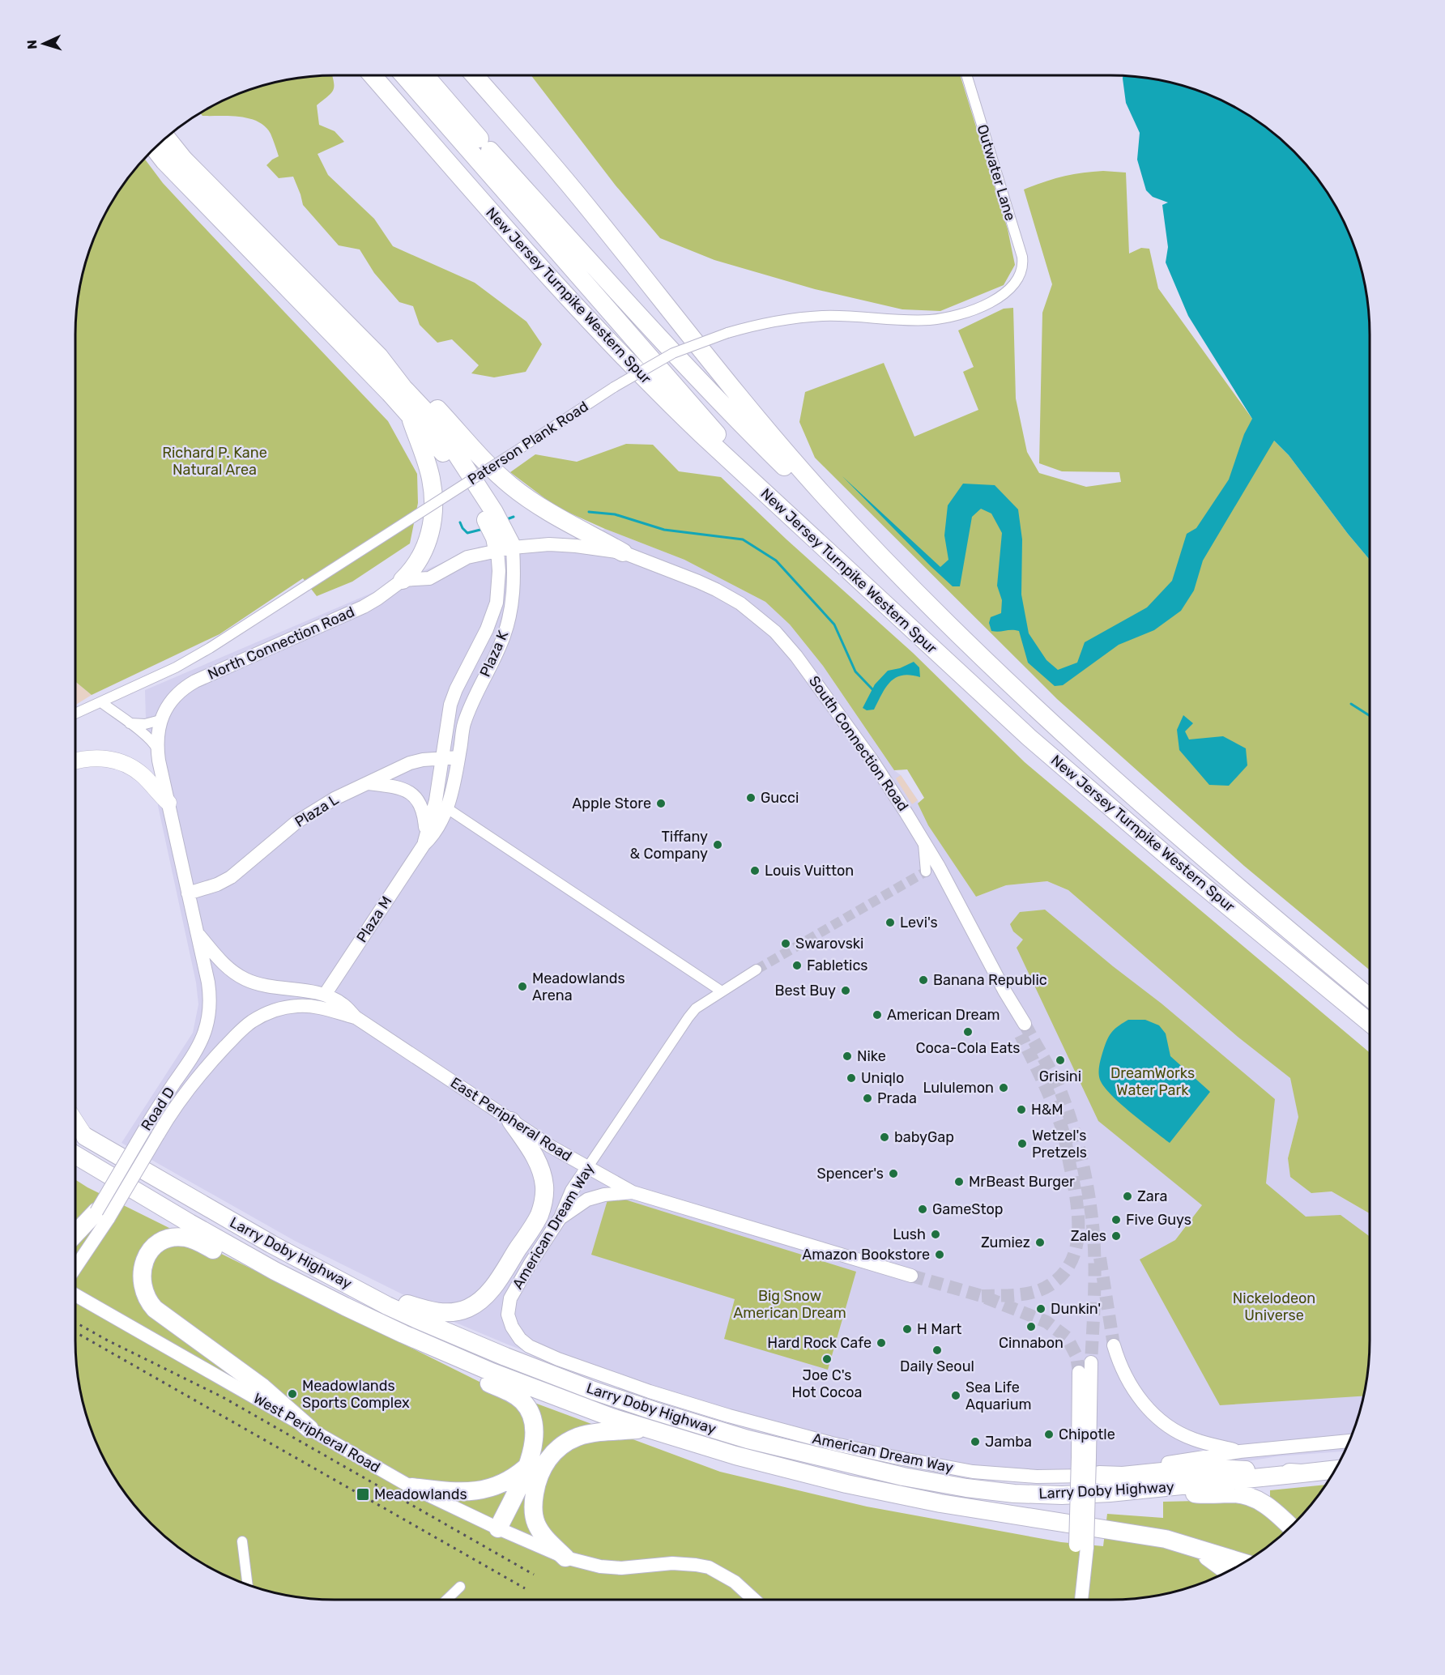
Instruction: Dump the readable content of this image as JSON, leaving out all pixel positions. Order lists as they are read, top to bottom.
{
  "streets": {
    "highway": ["New Jersey Turnpike Western Spur", "Larry Doby Highway"],
    "street": [
      "Outwater Lane",
      "Paterson Plank Road",
      "North Connection Road",
      "Plaza K",
      "South Connection Road",
      "Plaza L",
      "Plaza M",
      "Road D",
      "East Peripheral Road",
      "American Dream Way",
      "West Peripheral Road"
    ]
  },
  "crossings": [
    ["Outwater Lane", "Paterson Plank Road"],
    ["North Connection Road", "Plaza L"],
    ["North Connection Road", "Road D"],
    ["North Connection Road", "East Peripheral Road"],
    ["Plaza K", "Plaza L"],
    ["Plaza K", "Plaza M"],
    ["Plaza L", "Plaza M"],
    ["Plaza M", "East Peripheral Road"],
    ["Road D", "East Peripheral Road"],
    ["East Peripheral Road", "American Dream Way"]
  ],
  "parks": [
    "Richard P. Kane Natural Area",
    "DreamWorks Water Park",
    "Big Snow American Dream",
    "Nickelodeon Universe"
  ],
  "places": {
    "other": [
      "Gucci",
      "Apple Store",
      "Tiffany & Company",
      "Louis Vuitton",
      "Levi's",
      "Swarovski",
      "Fabletics",
      "Banana Republic",
      "Meadowlands Arena",
      "Best Buy",
      "American Dream",
      "Coca-Cola Eats",
      "Nike",
      "Grisini",
      "Uniqlo",
      "Lululemon",
      "Prada",
      "H&M",
      "babyGap",
      "Wetzel's Pretzels",
      "Spencer's",
      "MrBeast Burger",
      "Zara",
      "GameStop",
      "Five Guys",
      "Lush",
      "Zales",
      "Zumiez",
      "Amazon Bookstore",
      "Dunkin'",
      "Cinnabon",
      "H Mart",
      "Hard Rock Cafe",
      "Daily Seoul",
      "Joe C's Hot Cocoa",
      "Meadowlands Sports Complex",
      "Sea Life Aquarium",
      "Chipotle",
      "Jamba"
    ],
    "transit": ["Meadowlands"]
  },
  "north": "left"
}
